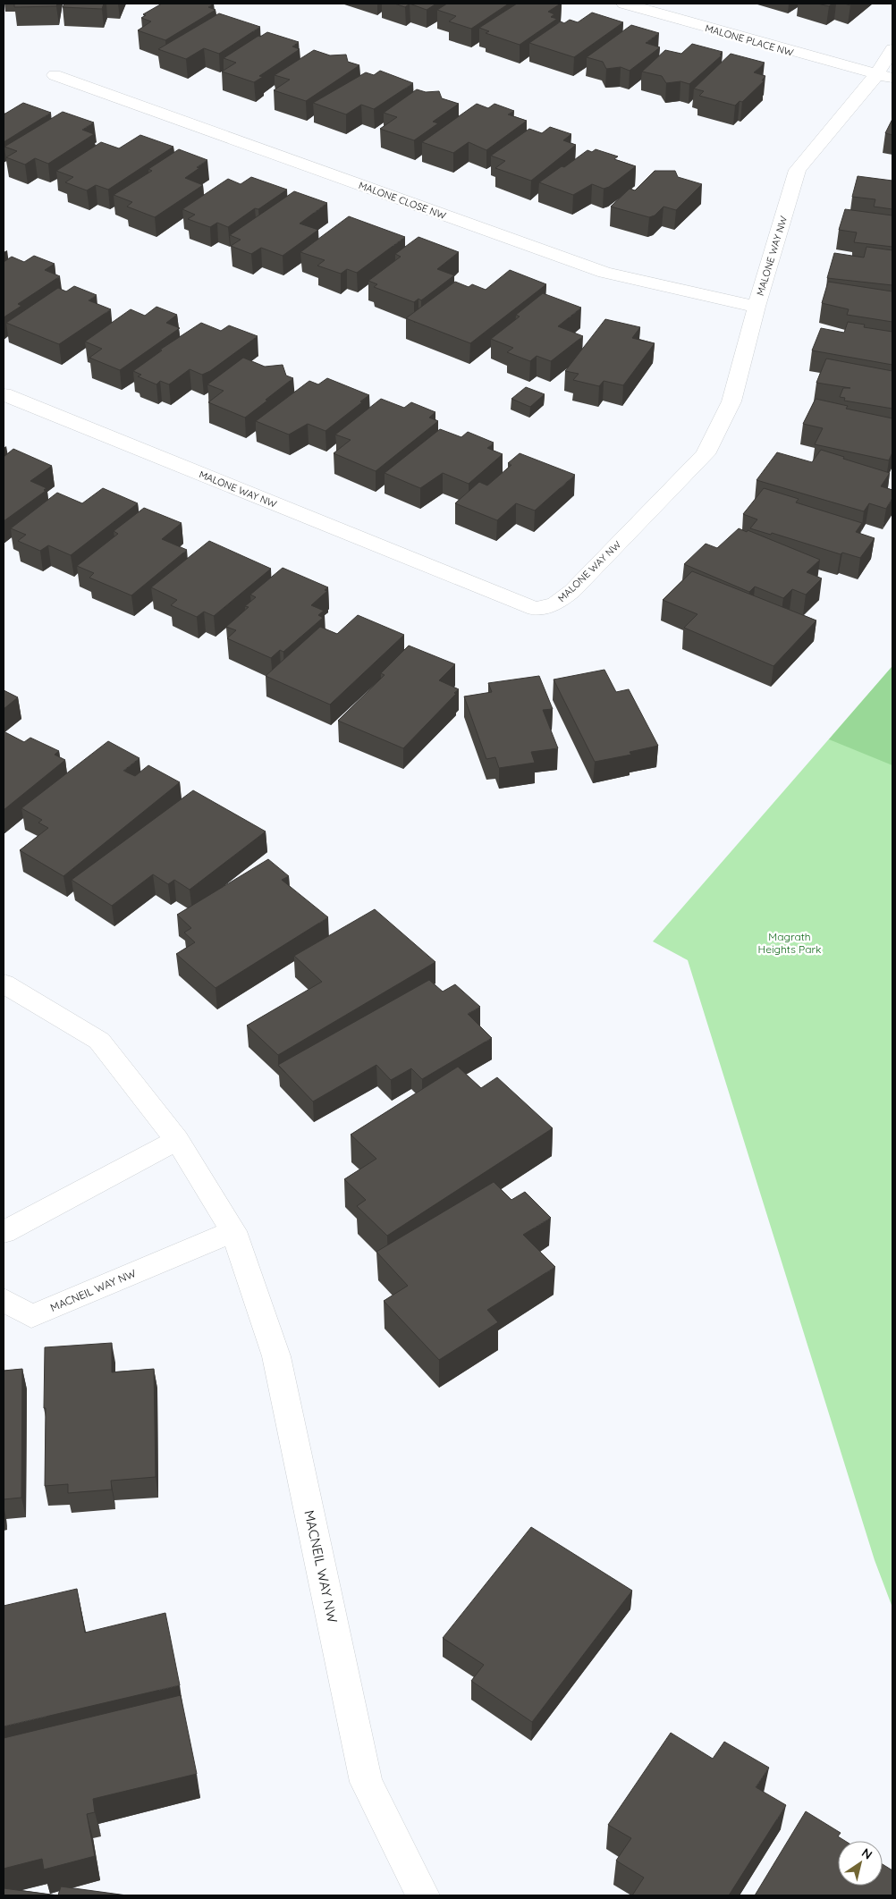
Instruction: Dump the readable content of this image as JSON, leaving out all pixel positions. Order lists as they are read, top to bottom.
{
  "streets": {
    "street": [
      "MALONE PLACE NW",
      "MALONE CLOSE NW",
      "MALONE WAY NW",
      "MACNEIL WAY NW"
    ]
  },
  "crossings": [
    ["MALONE PLACE NW", "MALONE WAY NW"],
    ["MALONE CLOSE NW", "MALONE WAY NW"]
  ],
  "parks": ["Magrath Heights Park"],
  "north": "top right"
}
